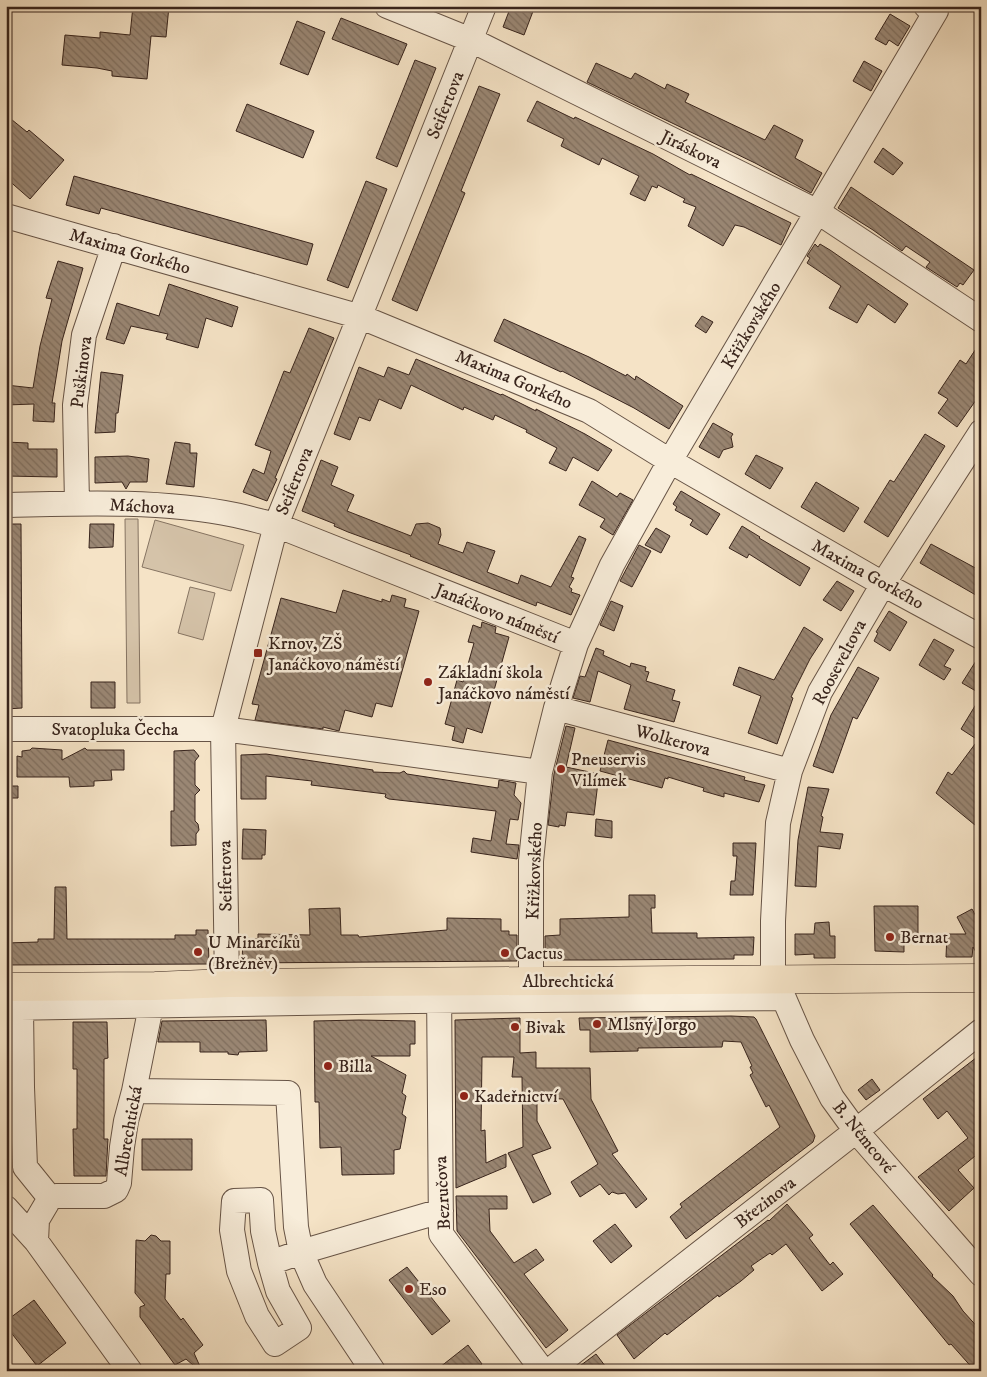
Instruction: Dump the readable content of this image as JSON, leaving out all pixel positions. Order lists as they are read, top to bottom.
{
  "streets": {
    "main road": ["Albrechtická"],
    "street": [
      "Seifertova",
      "Jiráskova",
      "Maxima Gorkého",
      "Křižkovského",
      "Puškinova",
      "Máchova",
      "Janáčkovo náměstí",
      "Rooseveltova",
      "Svatopluka Čecha",
      "Wolkerova",
      "B. Němcové",
      "Bezručova",
      "Březinova"
    ]
  },
  "crossings": [
    ["Seifertova", "Jiráskova"],
    ["Seifertova", "Maxima Gorkého"],
    ["Seifertova", "Máchova"],
    ["Seifertova", "Janáčkovo náměstí"],
    ["Seifertova", "Svatopluka Čecha"],
    ["Seifertova", "Albrechtická"],
    ["Jiráskova", "Křižkovského"],
    ["Maxima Gorkého", "Křižkovského"],
    ["Maxima Gorkého", "Puškinova"],
    ["Maxima Gorkého", "Rooseveltova"],
    ["Křižkovského", "Janáčkovo náměstí"],
    ["Křižkovského", "Albrechtická"],
    ["Puškinova", "Máchova"],
    ["Máchova", "Janáčkovo náměstí"],
    ["Janáčkovo náměstí", "Wolkerova"],
    ["Rooseveltova", "Wolkerova"],
    ["Rooseveltova", "Albrechtická"],
    ["Rooseveltova", "B. Němcové"],
    ["Albrechtická", "B. Němcové"],
    ["Albrechtická", "Bezručova"],
    ["B. Němcové", "Březinova"]
  ],
  "places": {
    "transit": ["Krnov, ZŠ Janáčkovo náměstí"],
    "other": [
      "Základní škola Janáčkovo náměstí",
      "Pneuservis Vilímek",
      "Bernat",
      "U Minarčíků (Brežněv)",
      "Cactus",
      "Mlsný Jorgo",
      "Bivak",
      "Billa",
      "Kadeřnictví",
      "Eso"
    ]
  }
}
